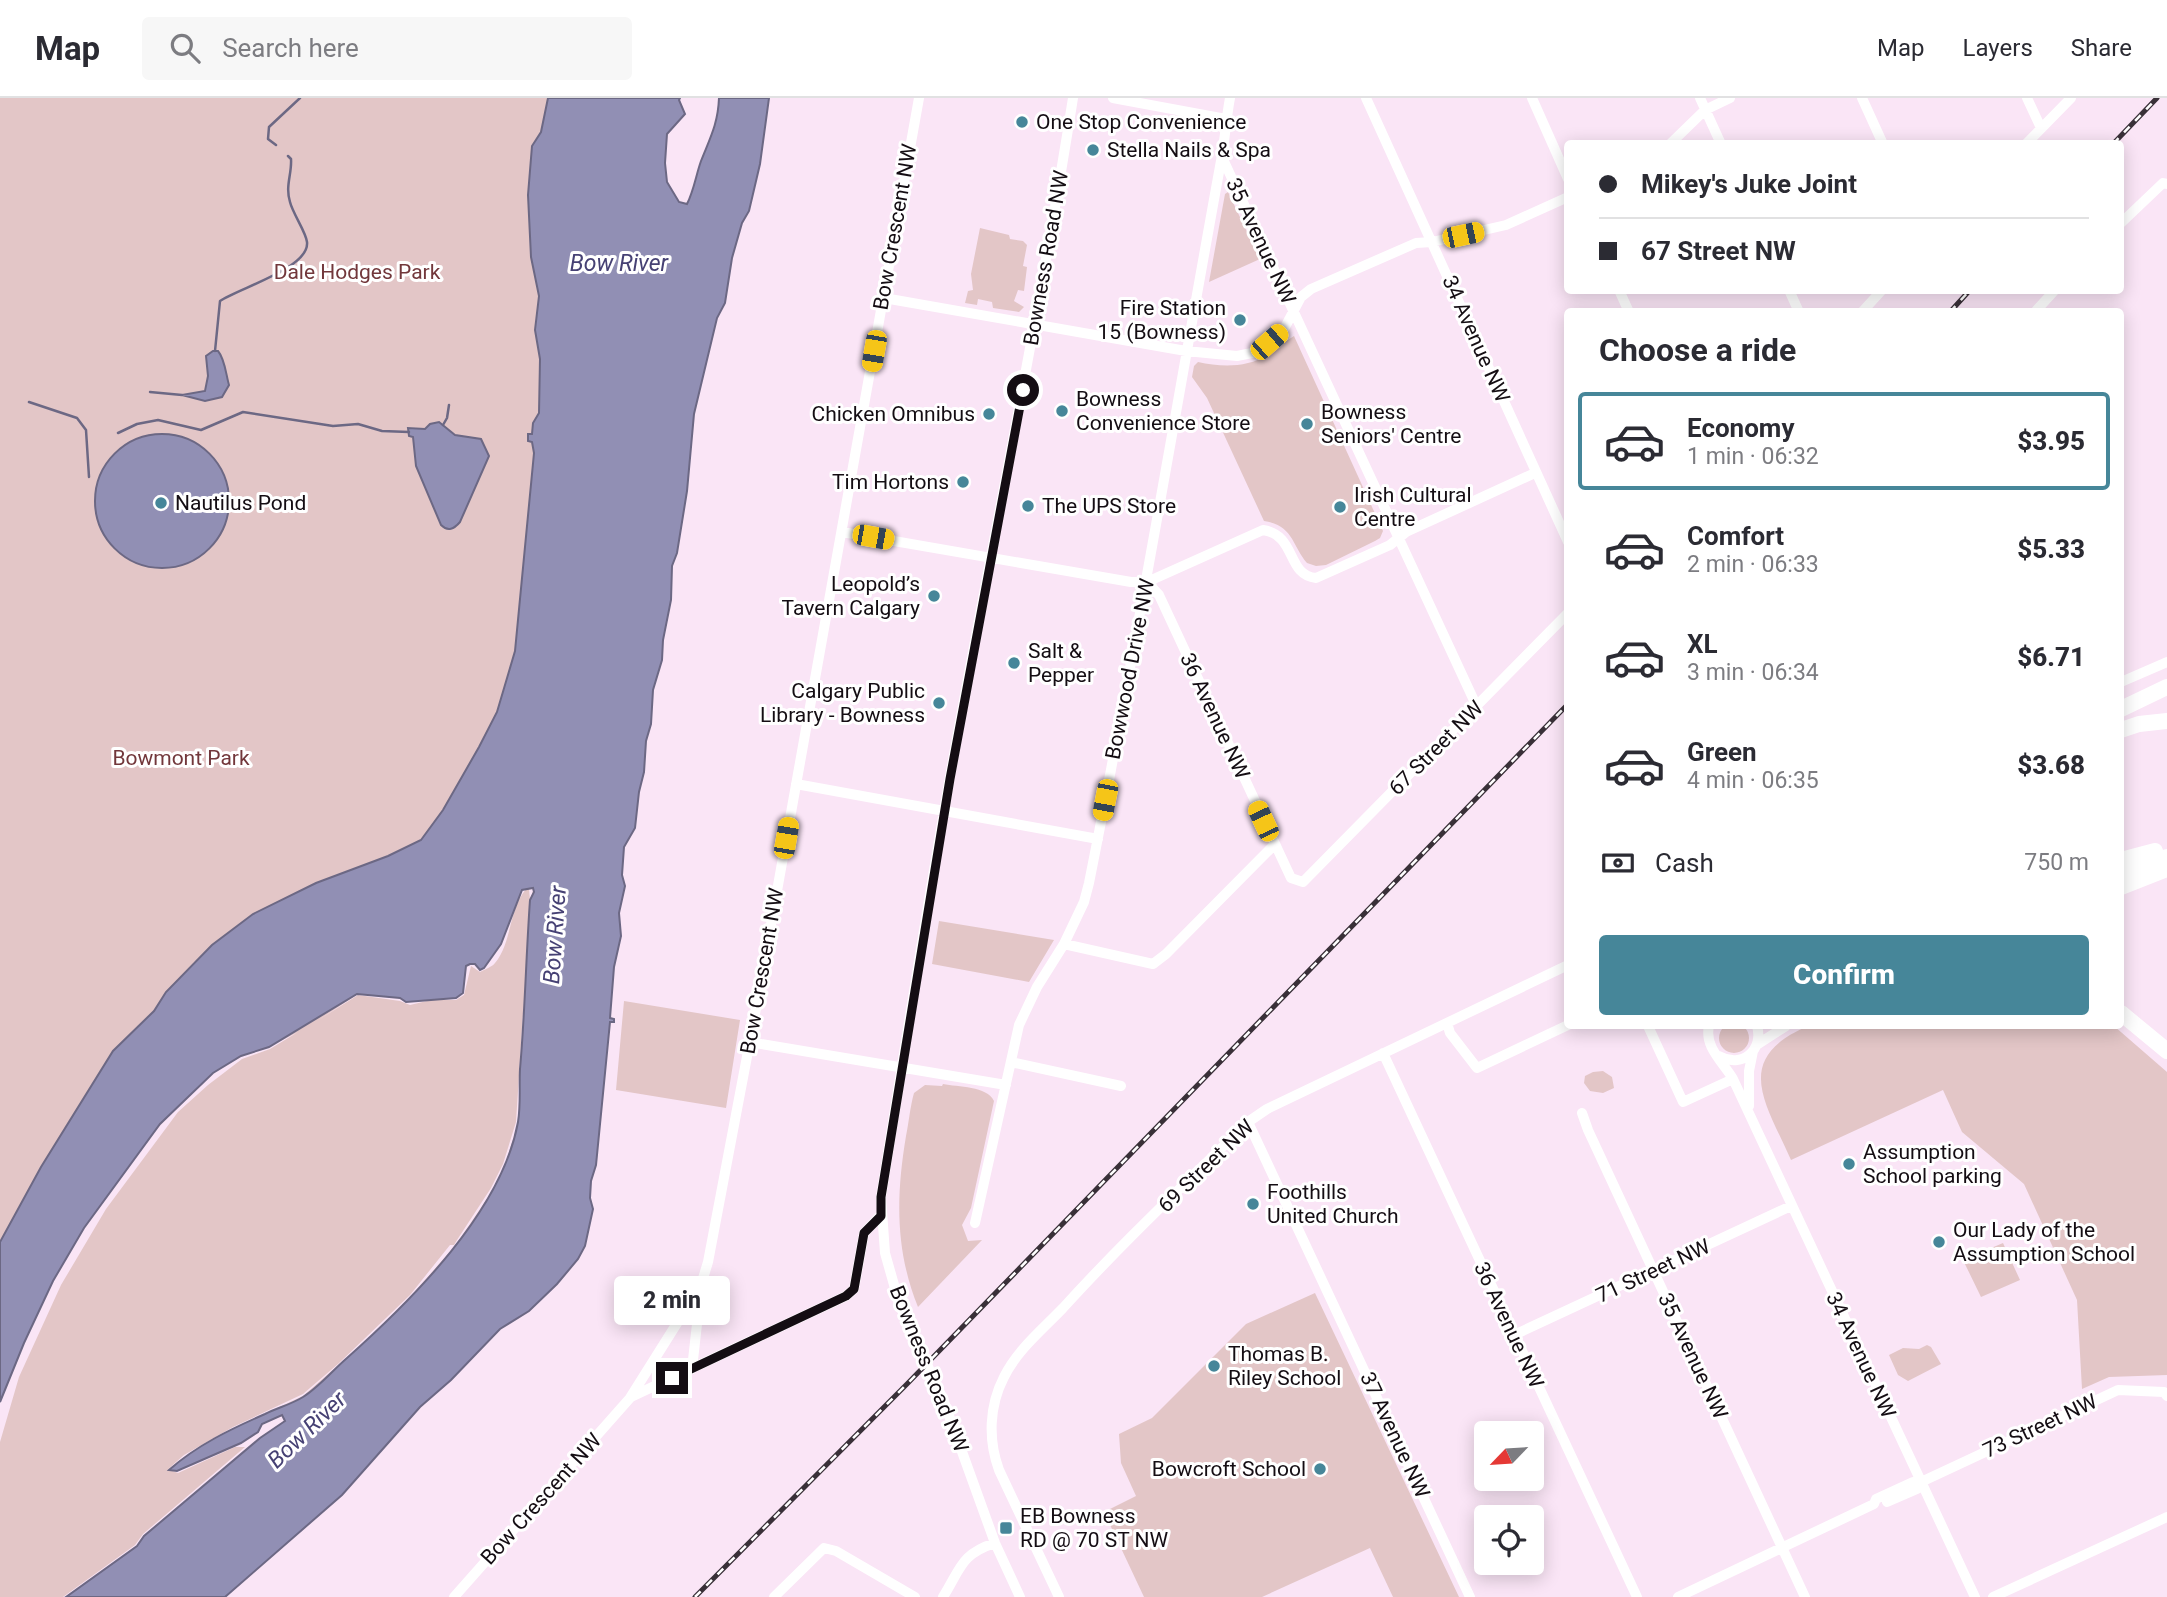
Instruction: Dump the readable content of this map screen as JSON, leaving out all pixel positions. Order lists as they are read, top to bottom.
{
  "streets": {
    "street": [
      "Bow Crescent NW",
      "35 Avenue NW",
      "Bowness Road NW",
      "34 Avenue NW",
      "Bowwood Drive NW",
      "36 Avenue NW",
      "67 Street NW",
      "69 Street NW",
      "71 Street NW",
      "73 Street NW",
      "37 Avenue NW"
    ]
  },
  "crossings": [
    ["35 Avenue NW", "Bowwood Drive NW"],
    ["35 Avenue NW", "67 Street NW"],
    ["35 Avenue NW", "71 Street NW"],
    ["35 Avenue NW", "73 Street NW"],
    ["Bowness Road NW", "69 Street NW"],
    ["34 Avenue NW", "71 Street NW"],
    ["34 Avenue NW", "73 Street NW"],
    ["Bowwood Drive NW", "36 Avenue NW"],
    ["36 Avenue NW", "67 Street NW"],
    ["36 Avenue NW", "69 Street NW"],
    ["36 Avenue NW", "71 Street NW"],
    ["69 Street NW", "37 Avenue NW"]
  ],
  "water": ["Bow River"],
  "parks": ["Dale Hodges Park", "Bowmont Park"],
  "places": {
    "other": [
      "One Stop Convenience",
      "Stella Nails & Spa",
      "Fire Station 15 (Bowness)",
      "Bowness Convenience Store",
      "Chicken Omnibus",
      "Bowness Seniors' Centre",
      "Tim Hortons",
      "Nautilus Pond",
      "The UPS Store",
      "Irish Cultural Centre",
      "Leopold’s Tavern Calgary",
      "Salt & Pepper",
      "Calgary Public Library - Bowness",
      "Assumption School parking",
      "Foothills United Church",
      "Our Lady of the Assumption School",
      "Thomas B. Riley School",
      "Bowcroft School"
    ],
    "transit": ["EB Bowness RD @ 70 ST NW"]
  },
  "north": "bottom left",
  "page": {
    "header": "Map",
    "search": "Search here",
    "nav": ["Map", "Layers", "Share"],
    "banner": ["Mikey's Juke Joint", "67 Street NW"],
    "heading": "Choose a ride",
    "list": [
      {
        "name": "Economy",
        "note": "1 min · 06:32",
        "value": "$3.95"
      },
      {
        "name": "Comfort",
        "note": "2 min · 06:33",
        "value": "$5.33"
      },
      {
        "name": "XL",
        "note": "3 min · 06:34",
        "value": "$6.71"
      },
      {
        "name": "Green",
        "note": "4 min · 06:35",
        "value": "$3.68"
      }
    ],
    "pay": ["Cash", "750 m"],
    "buttons": "Confirm",
    "bubble": "2 min"
  }
}
